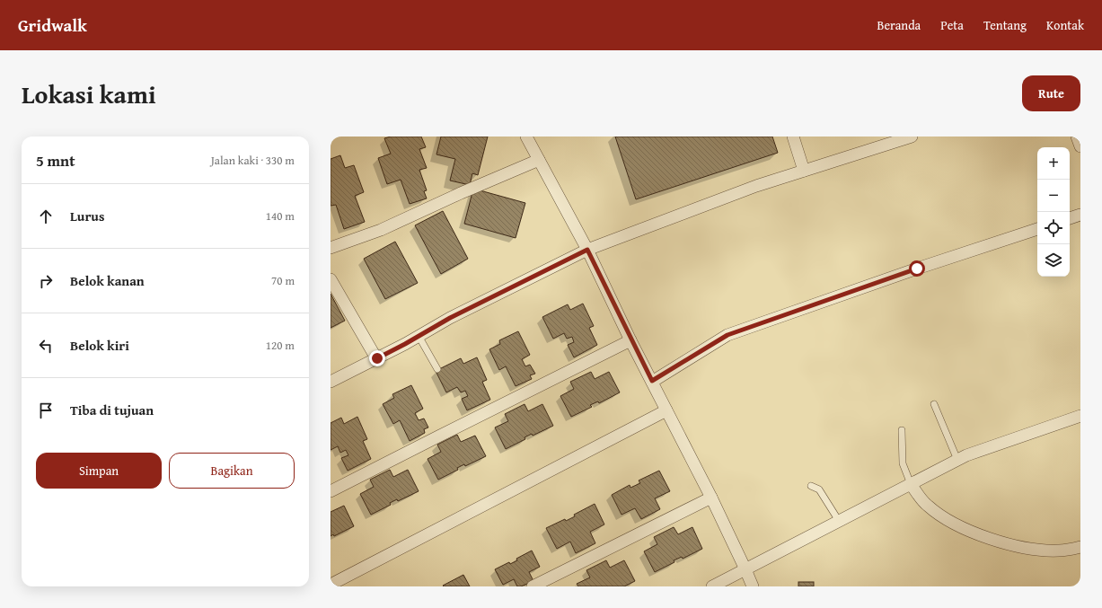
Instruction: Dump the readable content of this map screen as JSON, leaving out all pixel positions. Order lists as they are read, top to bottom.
{
  "page": {
    "header": "Gridwalk",
    "nav": [
      "Beranda",
      "Peta",
      "Tentang",
      "Kontak"
    ],
    "title": "Lokasi kami",
    "buttons": [
      "Rute",
      ["Simpan", "Bagikan"]
    ],
    "heading": ["5 mnt", "Jalan kaki · 330 m"],
    "map_buttons": ["+", "−"],
    "list": [
      ["Lurus", "140 m"],
      ["Belok kanan", "70 m"],
      ["Belok kiri", "120 m"],
      "Tiba di tujuan"
    ]
  }
}
